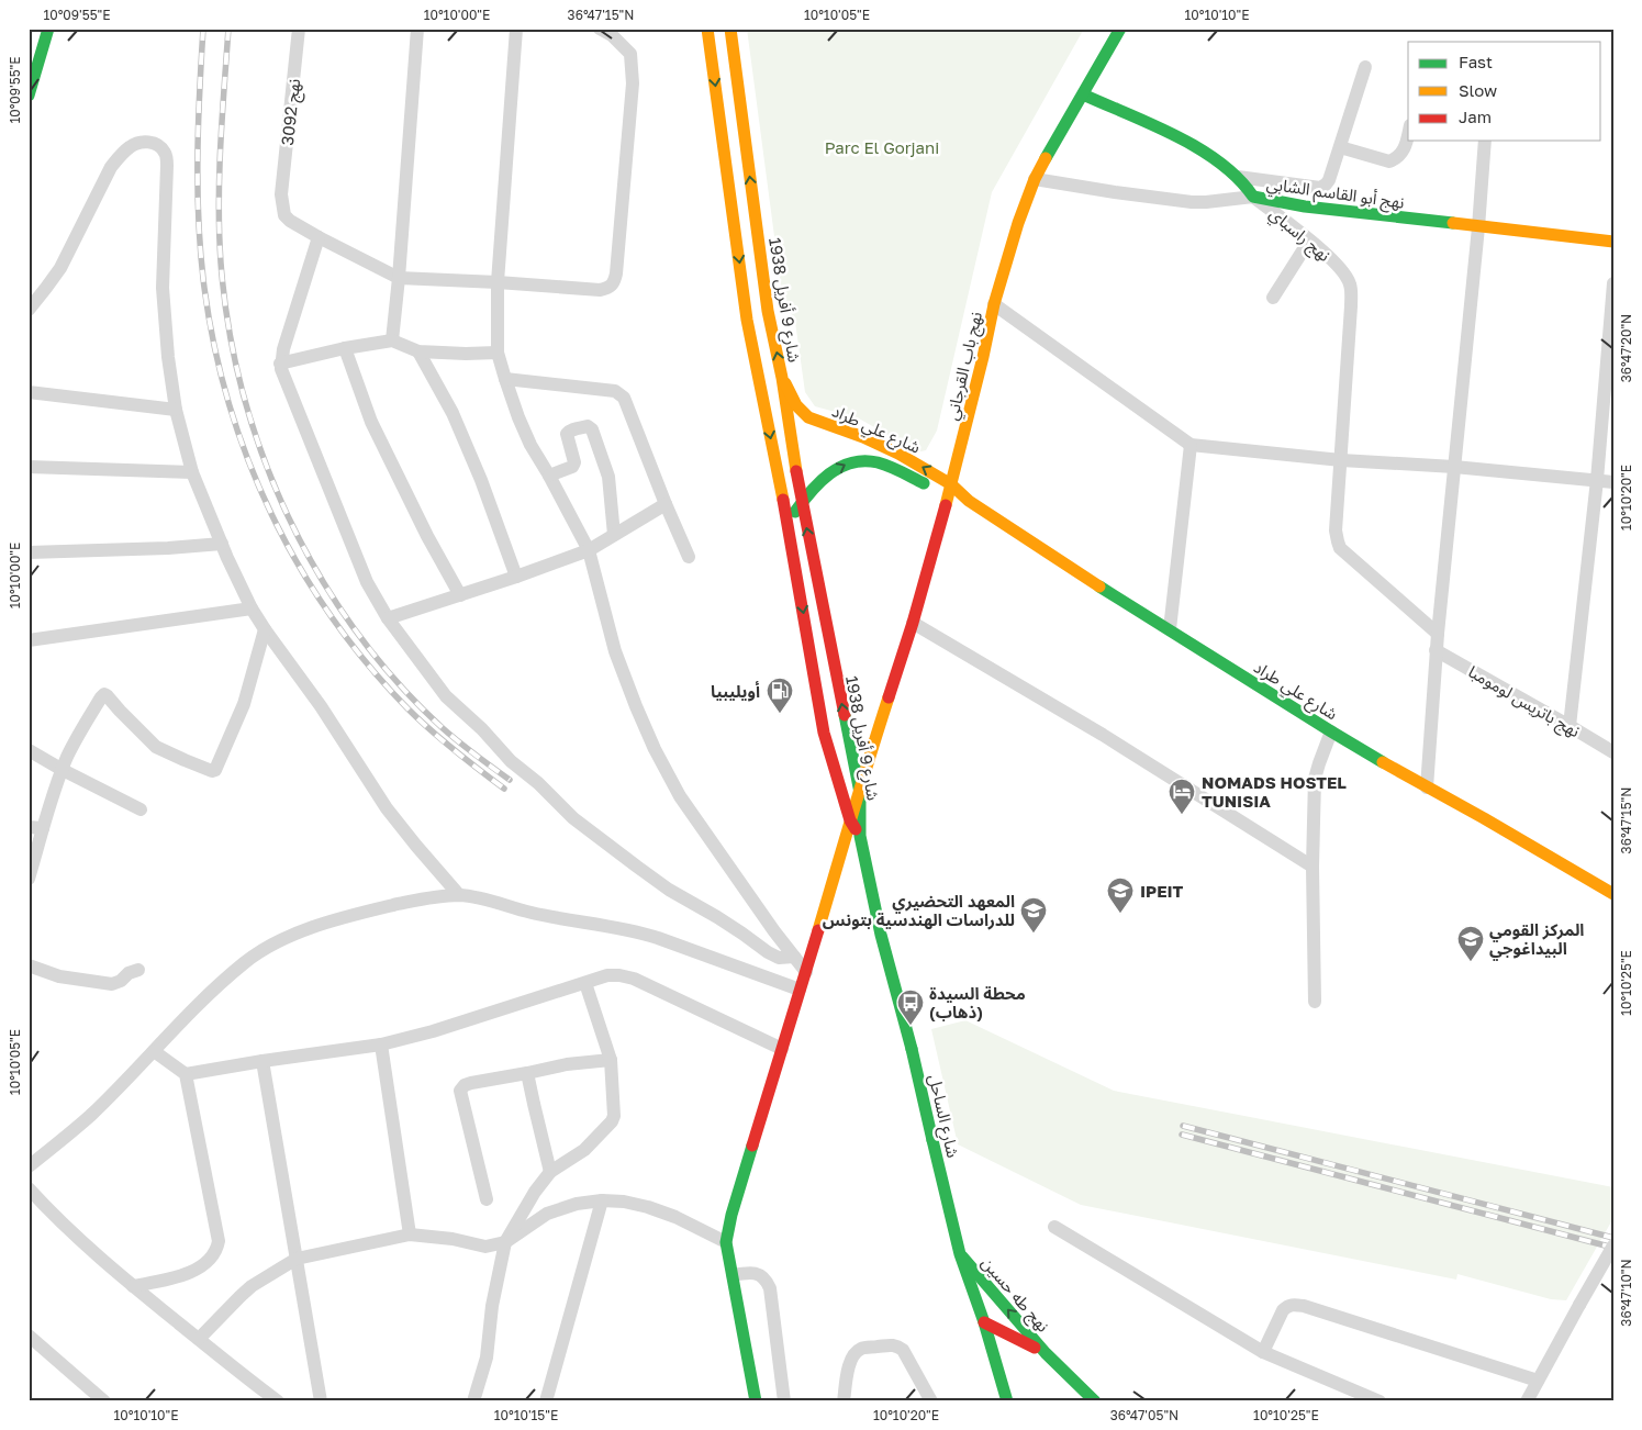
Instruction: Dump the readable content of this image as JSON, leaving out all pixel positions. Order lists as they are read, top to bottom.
{
  "streets": {
    "street": [
      "نهج 3092",
      "نهج أبو القاسم الشابي",
      "نهج راسباي",
      "شارع 9 أفريل 1938",
      "نهج باب القرجاني",
      "شارع علي طراد",
      "نهج باتريس لومومبا",
      "شارع الساحل",
      "نهج طه حسين"
    ]
  },
  "crossings": [
    ["نهج أبو القاسم الشابي", "نهج راسباي"],
    ["نهج أبو القاسم الشابي", "نهج باب القرجاني"],
    ["نهج راسباي", "نهج باب القرجاني"],
    ["شارع 9 أفريل 1938", "نهج باب القرجاني"],
    ["شارع 9 أفريل 1938", "شارع علي طراد"],
    ["شارع 9 أفريل 1938", "شارع الساحل"],
    ["نهج باب القرجاني", "شارع علي طراد"],
    ["شارع الساحل", "نهج طه حسين"]
  ],
  "parks": ["Parc El Gorjani"],
  "places": {
    "fuel station": ["أويليبيا"],
    "hotel": ["NOMADS HOSTEL TUNISIA"],
    "school or university": ["IPEIT", "المعهد التحضيري للدراسات الهندسية بتونس", "المركز القومي البيداغوجي"],
    "bus stop": ["محطة السيدة (ذهاب)"]
  },
  "legend": ["Fast", "Slow", "Jam"],
  "coordinates": [
    "10°09'55\"E",
    "10°10'00\"E",
    "36°47'15\"N",
    "10°10'05\"E",
    "10°10'10\"E",
    "36°47'20\"N",
    "10°10'20\"E",
    "10°10'25\"E",
    "36°47'10\"N",
    "10°10'15\"E",
    "36°47'05\"N"
  ]
}
